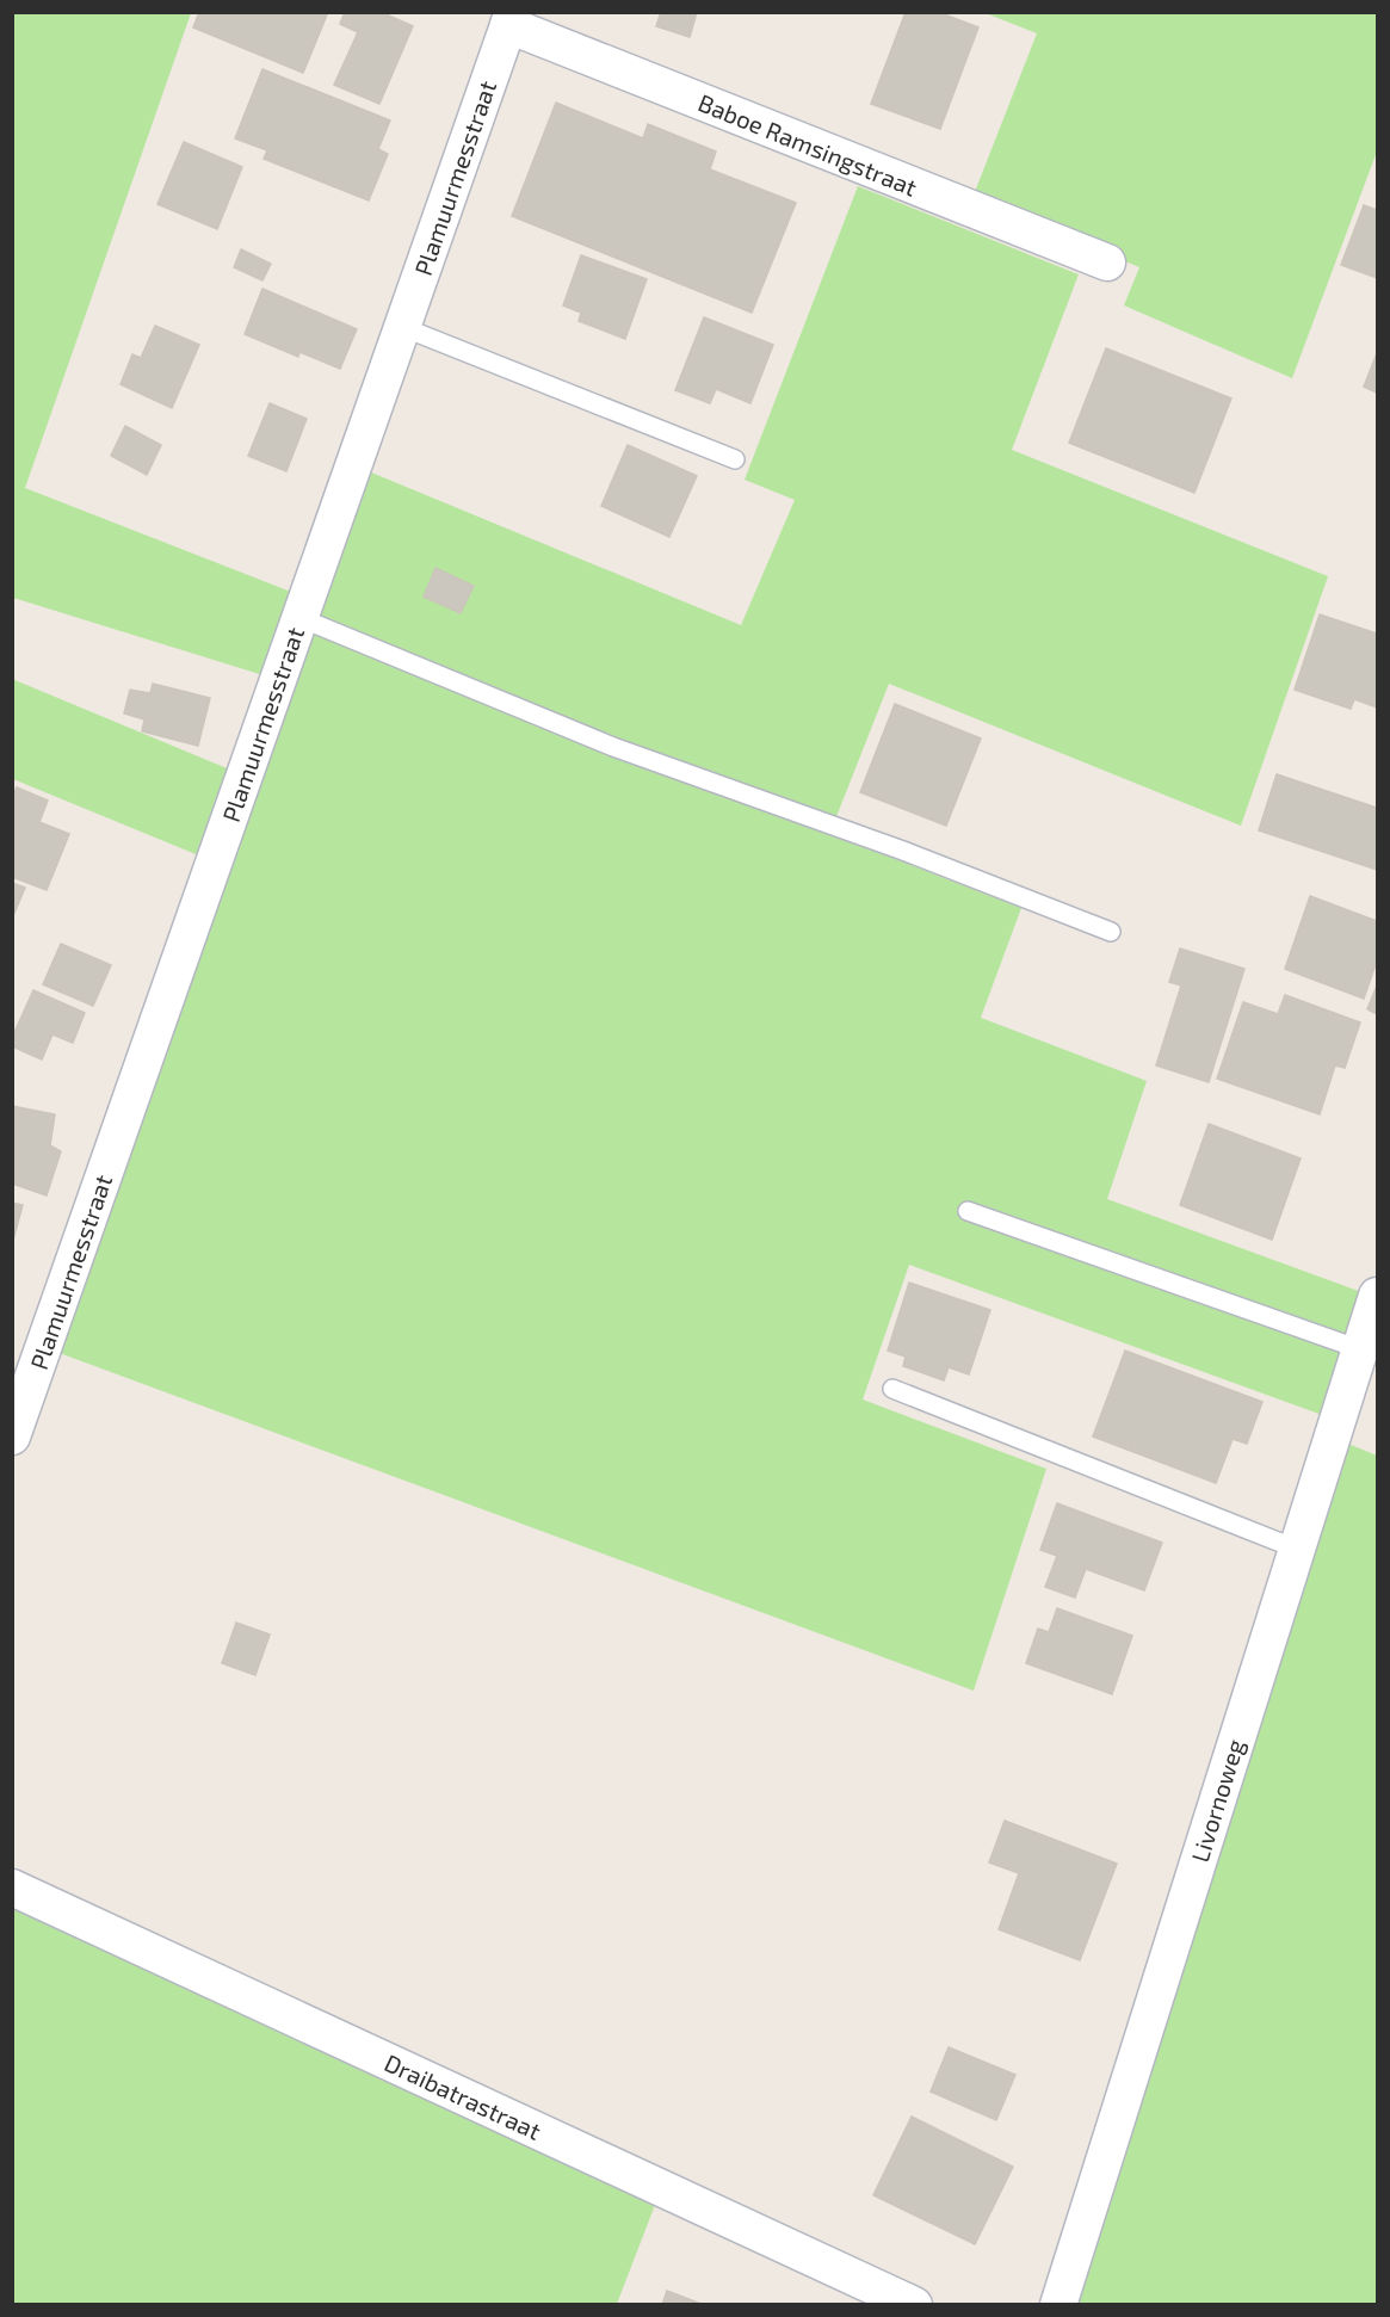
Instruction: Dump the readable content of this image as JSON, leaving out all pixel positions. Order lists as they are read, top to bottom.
{
  "streets": {
    "street": [
      "Baboe Ramsingstraat",
      "Plamuurmesstraat",
      "Livornoweg",
      "Draibatrastraat"
    ]
  },
  "crossings": [
    ["Baboe Ramsingstraat", "Plamuurmesstraat"]
  ]
}
